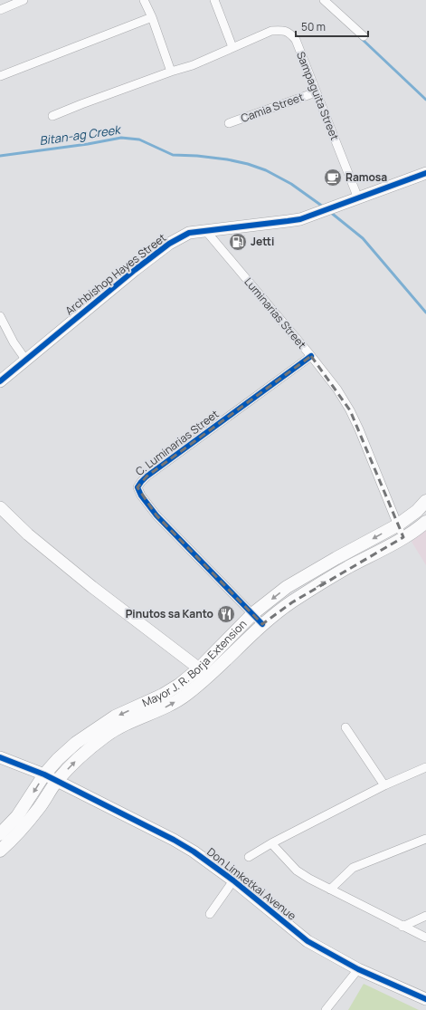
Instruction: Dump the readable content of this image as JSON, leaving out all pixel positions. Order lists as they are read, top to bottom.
{
  "streets": {
    "main road": ["Mayor J. R. Borja Extension"],
    "street": [
      "Sampaguita Street",
      "Camia Street",
      "Archbishop Hayes Street",
      "Luminarias Street",
      "C. Luminarias Street",
      "Don Limketkai Avenue"
    ]
  },
  "crossings": [
    ["Sampaguita Street", "Camia Street"],
    ["Sampaguita Street", "Archbishop Hayes Street"],
    ["Archbishop Hayes Street", "Luminarias Street"],
    ["Luminarias Street", "C. Luminarias Street"],
    ["Luminarias Street", "Mayor J. R. Borja Extension"],
    ["C. Luminarias Street", "Mayor J. R. Borja Extension"],
    ["Mayor J. R. Borja Extension", "Don Limketkai Avenue"]
  ],
  "water": ["Bitan-ag Creek"],
  "places": {
    "cafe": ["Ramosa"],
    "fuel station": ["Jetti"],
    "restaurant": ["Pinutos sa Kanto"]
  },
  "scale_bar": "50 m"
}
